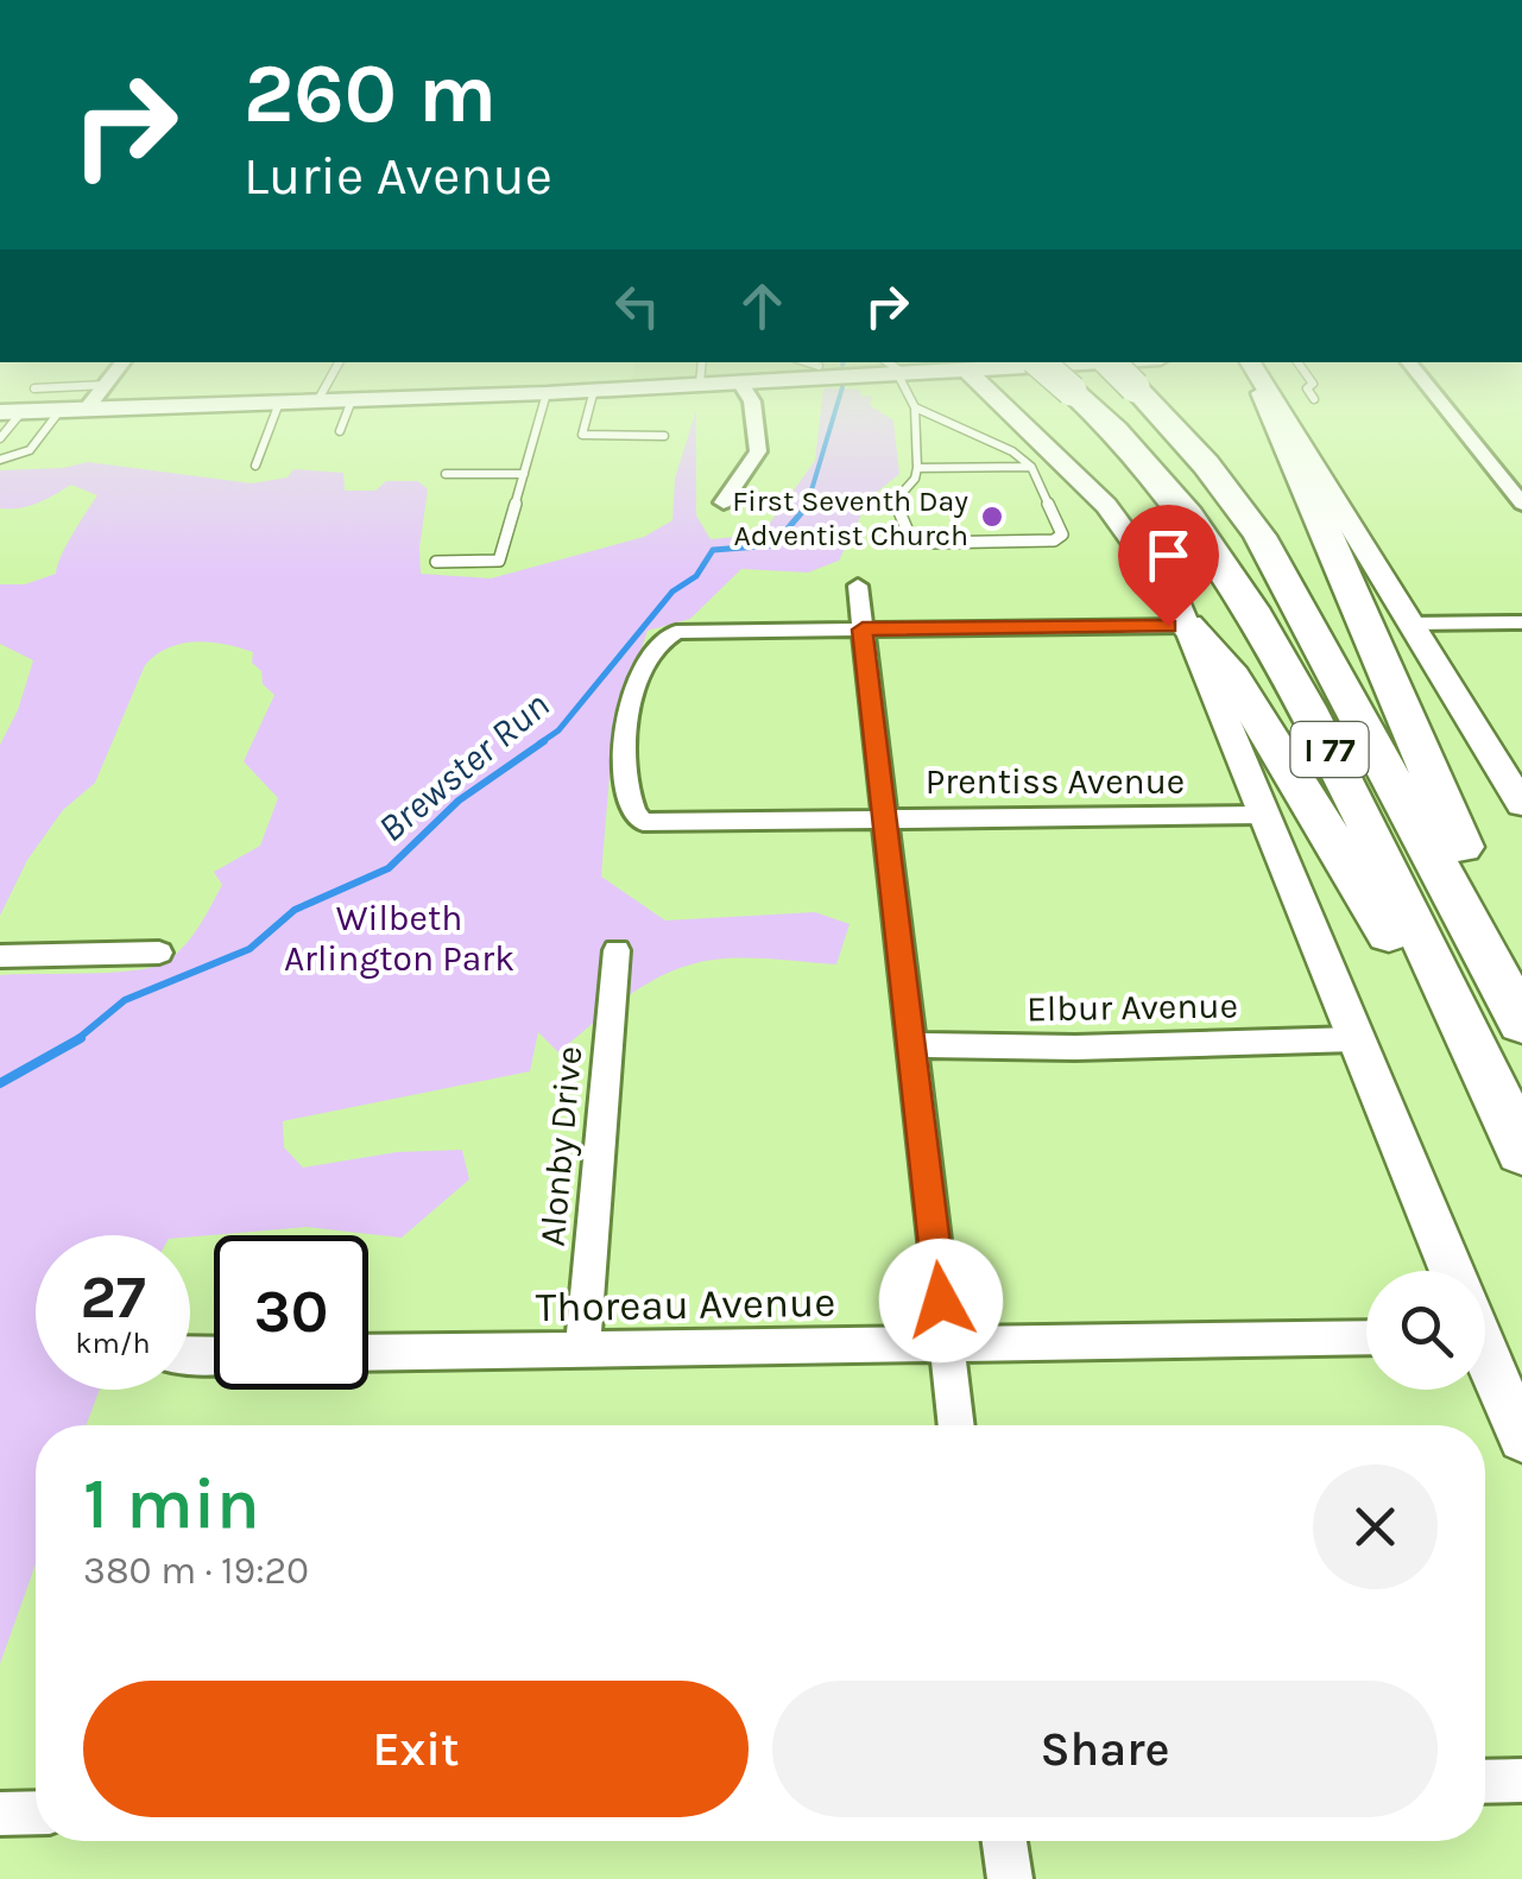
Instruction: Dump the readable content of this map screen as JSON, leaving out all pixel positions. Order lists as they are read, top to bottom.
{
  "streets": {
    "highway": ["I 77"],
    "street": [
      "Prentiss Avenue",
      "Elbur Avenue",
      "Alonby Drive",
      "Thoreau Avenue"
    ]
  },
  "crossings": [
    ["Alonby Drive", "Thoreau Avenue"]
  ],
  "water": ["Brewster Run"],
  "parks": ["Wilbeth Arlington Park"],
  "places": ["First Seventh Day Adventist Church"],
  "page": {
    "turn": ["260 m", "Lurie Avenue"],
    "speed": "27 km/h",
    "limit": "30",
    "heading": ["1 min", "380 m · 19:20"],
    "buttons": ["Exit", "Share"]
  }
}
